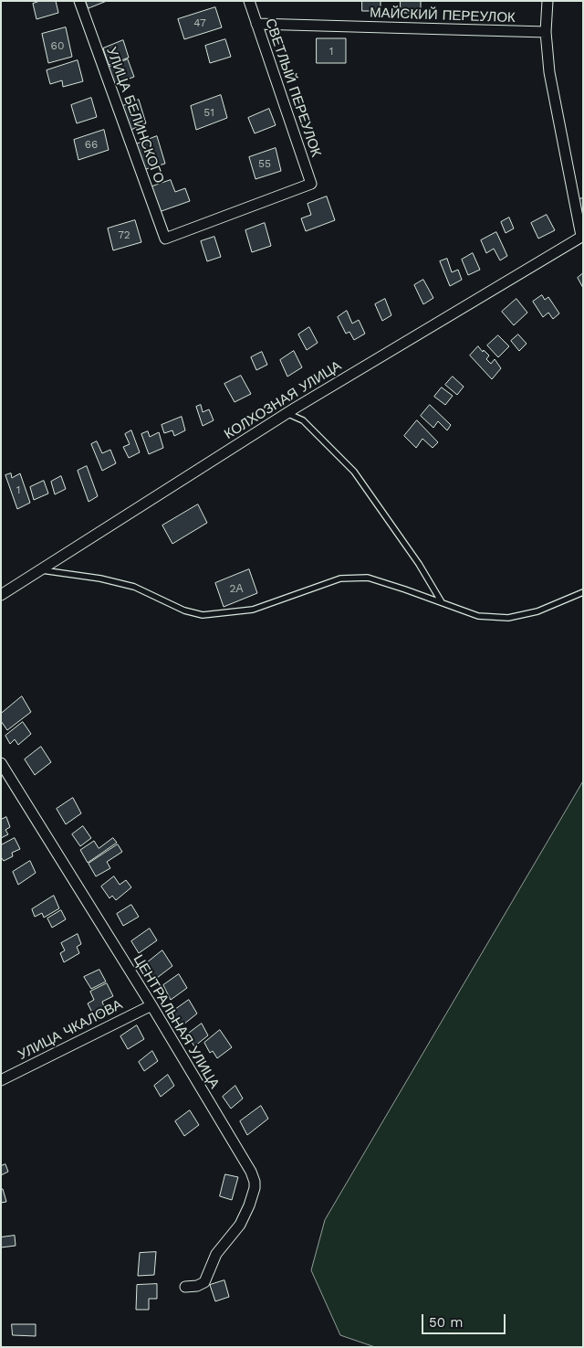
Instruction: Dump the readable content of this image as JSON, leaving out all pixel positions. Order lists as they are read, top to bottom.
{
  "streets": {
    "street": [
      "МАЙСКИЙ ПЕРЕУЛОК",
      "СВЕТЛЫЙ ПЕРЕУЛОК",
      "УЛИЦА БЕЛИНСКОГО",
      "КОЛХОЗНАЯ УЛИЦА",
      "ЦЕНТРАЛЬНАЯ УЛИЦА",
      "УЛИЦА ЧКАЛОВА"
    ]
  },
  "crossings": [
    ["МАЙСКИЙ ПЕРЕУЛОК", "СВЕТЛЫЙ ПЕРЕУЛОК"],
    ["СВЕТЛЫЙ ПЕРЕУЛОК", "УЛИЦА БЕЛИНСКОГО"],
    ["ЦЕНТРАЛЬНАЯ УЛИЦА", "УЛИЦА ЧКАЛОВА"]
  ],
  "house_numbers": [
    "47",
    "60",
    "1",
    "51",
    "66",
    "55",
    "72",
    "1",
    "2А"
  ],
  "scale_bar": "50 m"
}
